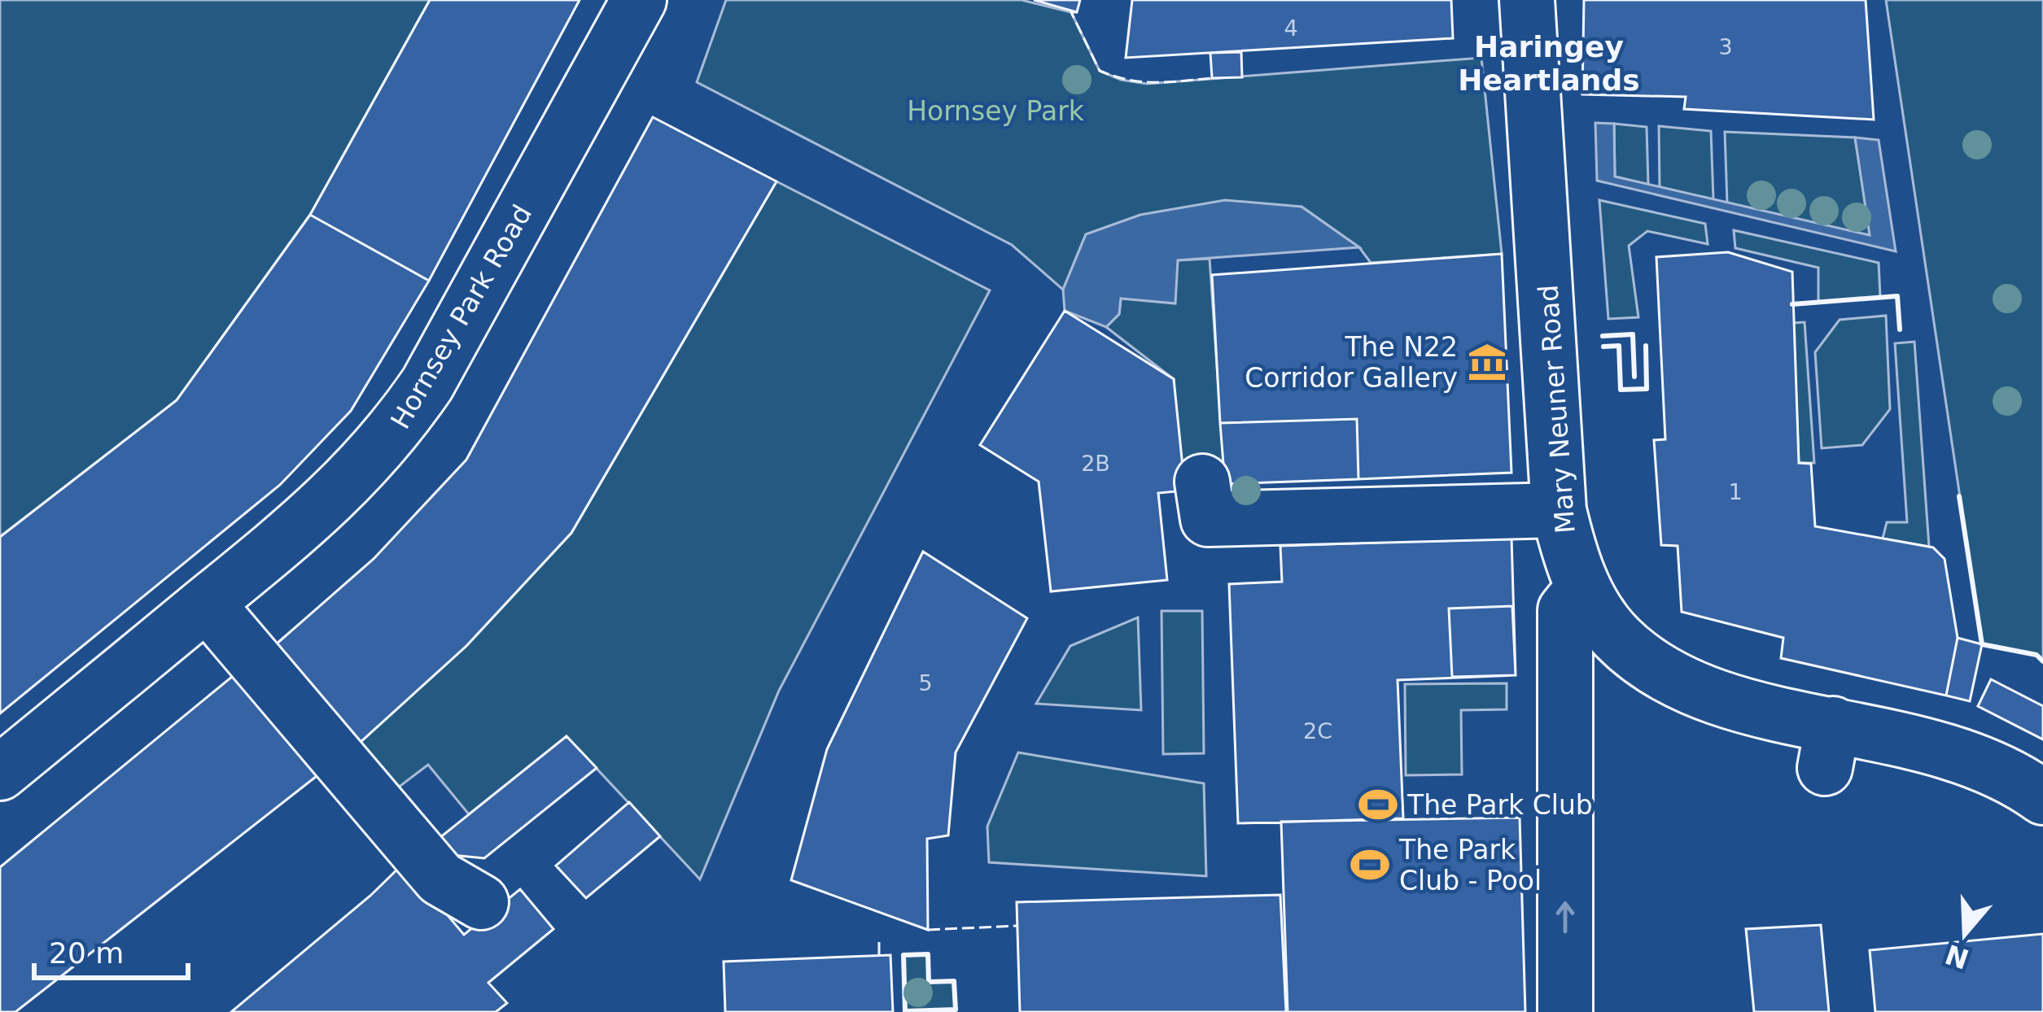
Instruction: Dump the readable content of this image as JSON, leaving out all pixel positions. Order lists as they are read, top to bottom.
{
  "streets": {
    "street": ["Hornsey Park Road", "Mary Neuner Road"]
  },
  "districts": ["Haringey Heartlands"],
  "parks": ["Hornsey Park"],
  "places": {
    "museum": ["The N22 Corridor Gallery"],
    "sports": ["The Park Club", "The Park Club - Pool"]
  },
  "house_numbers": [
    "4",
    "3",
    "2B",
    "1",
    "5",
    "2C"
  ],
  "scale_bar": "20 m",
  "north": "bottom"
}
